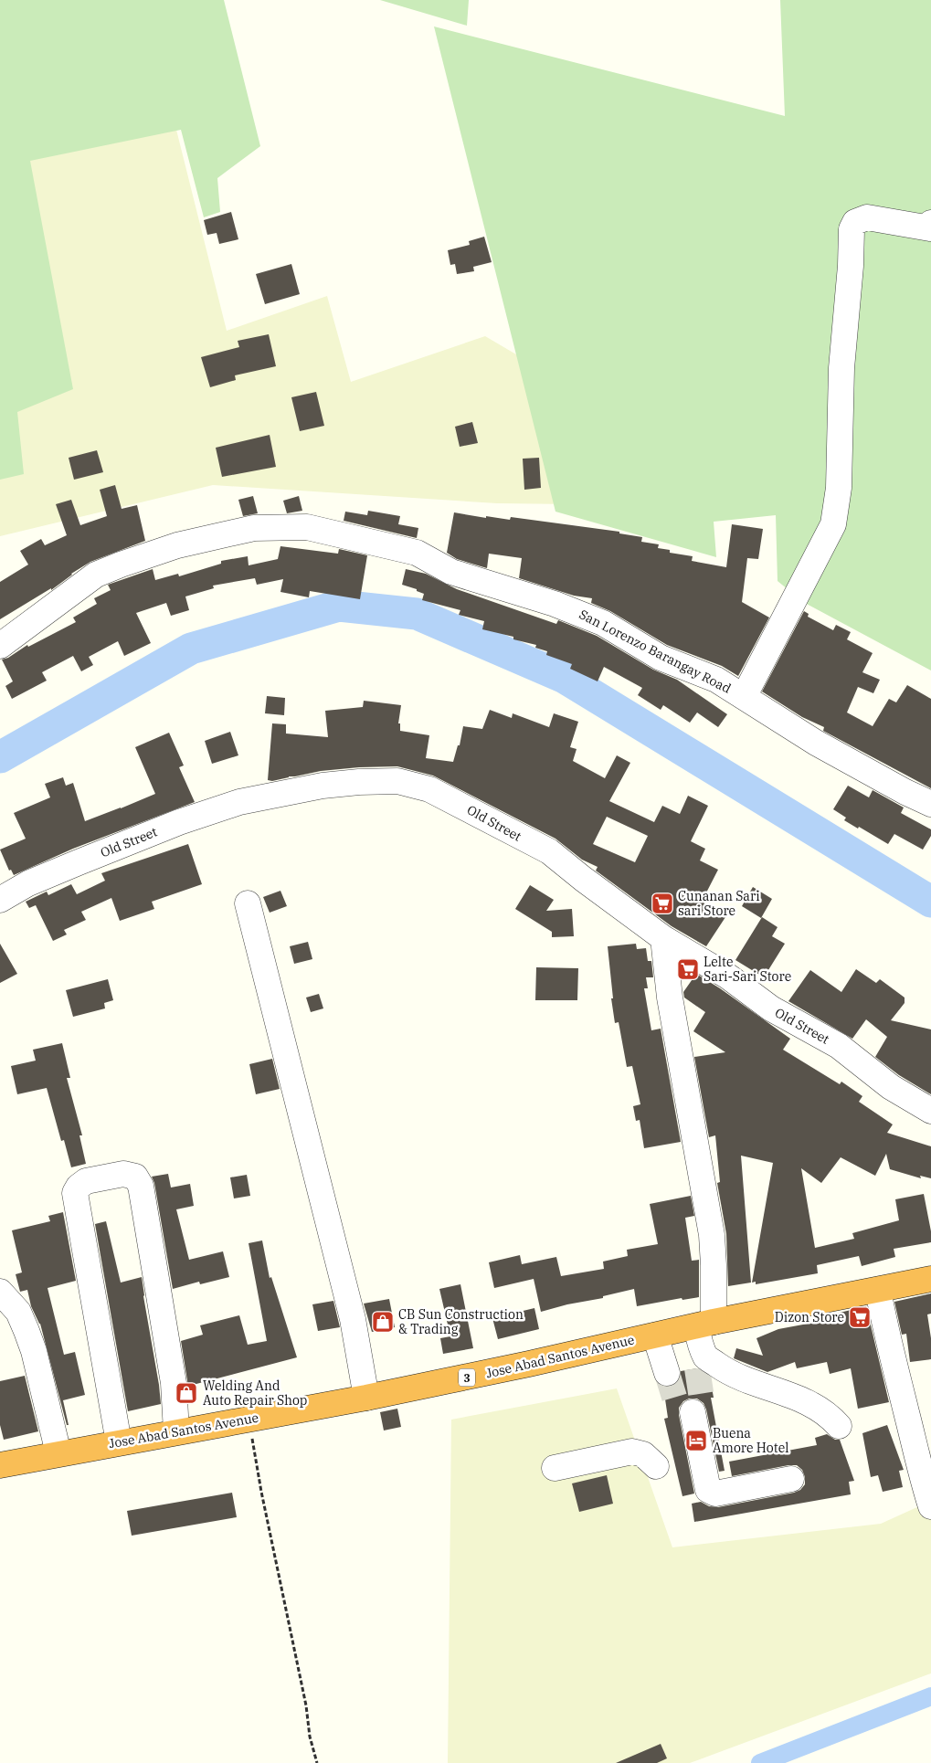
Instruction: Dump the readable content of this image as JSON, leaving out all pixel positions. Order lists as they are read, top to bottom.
{
  "streets": {
    "highway": ["Jose Abad Santos Avenue", "3"],
    "street": ["San Lorenzo Barangay Road", "Old Street"]
  },
  "places": {
    "supermarket": ["Cunanan Sari sari Store", "Lelte Sari-Sari Store", "Dizon Store"],
    "shop": ["CB Sun Construction & Trading", "Welding And Auto Repair Shop"],
    "hotel": ["Buena Amore Hotel"]
  }
}
